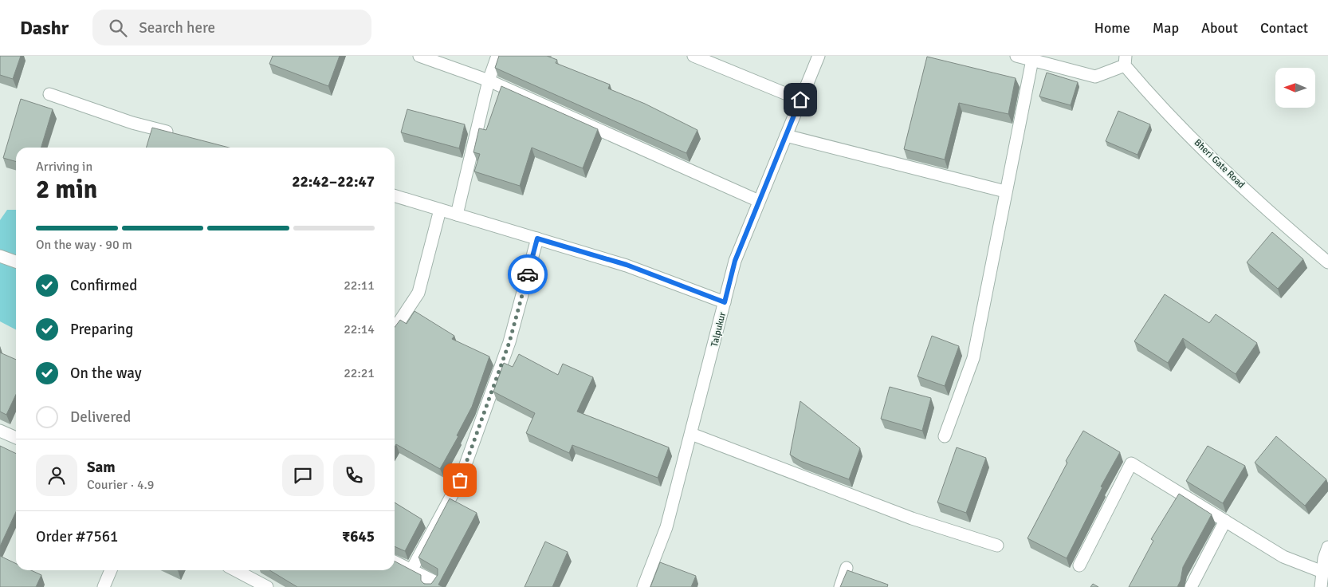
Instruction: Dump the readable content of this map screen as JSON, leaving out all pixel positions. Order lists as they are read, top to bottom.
{
  "streets": {
    "street": ["Bheri Gate Road", "Talpukur"]
  },
  "north": "left",
  "page": {
    "header": "Dashr",
    "search": "Search here",
    "nav": [
      "Home",
      "Map",
      "About",
      "Contact"
    ],
    "heading": ["2 min", "Arriving in", "22:42–22:47"],
    "panel": [
      "Sam",
      "Courier · 4.9",
      "Order #7561",
      "₹645"
    ],
    "bar": "On the way · 90 m",
    "list": [
      ["Confirmed", "22:11"],
      ["Preparing", "22:14"],
      ["On the way", "22:21"],
      "Delivered"
    ]
  }
}
